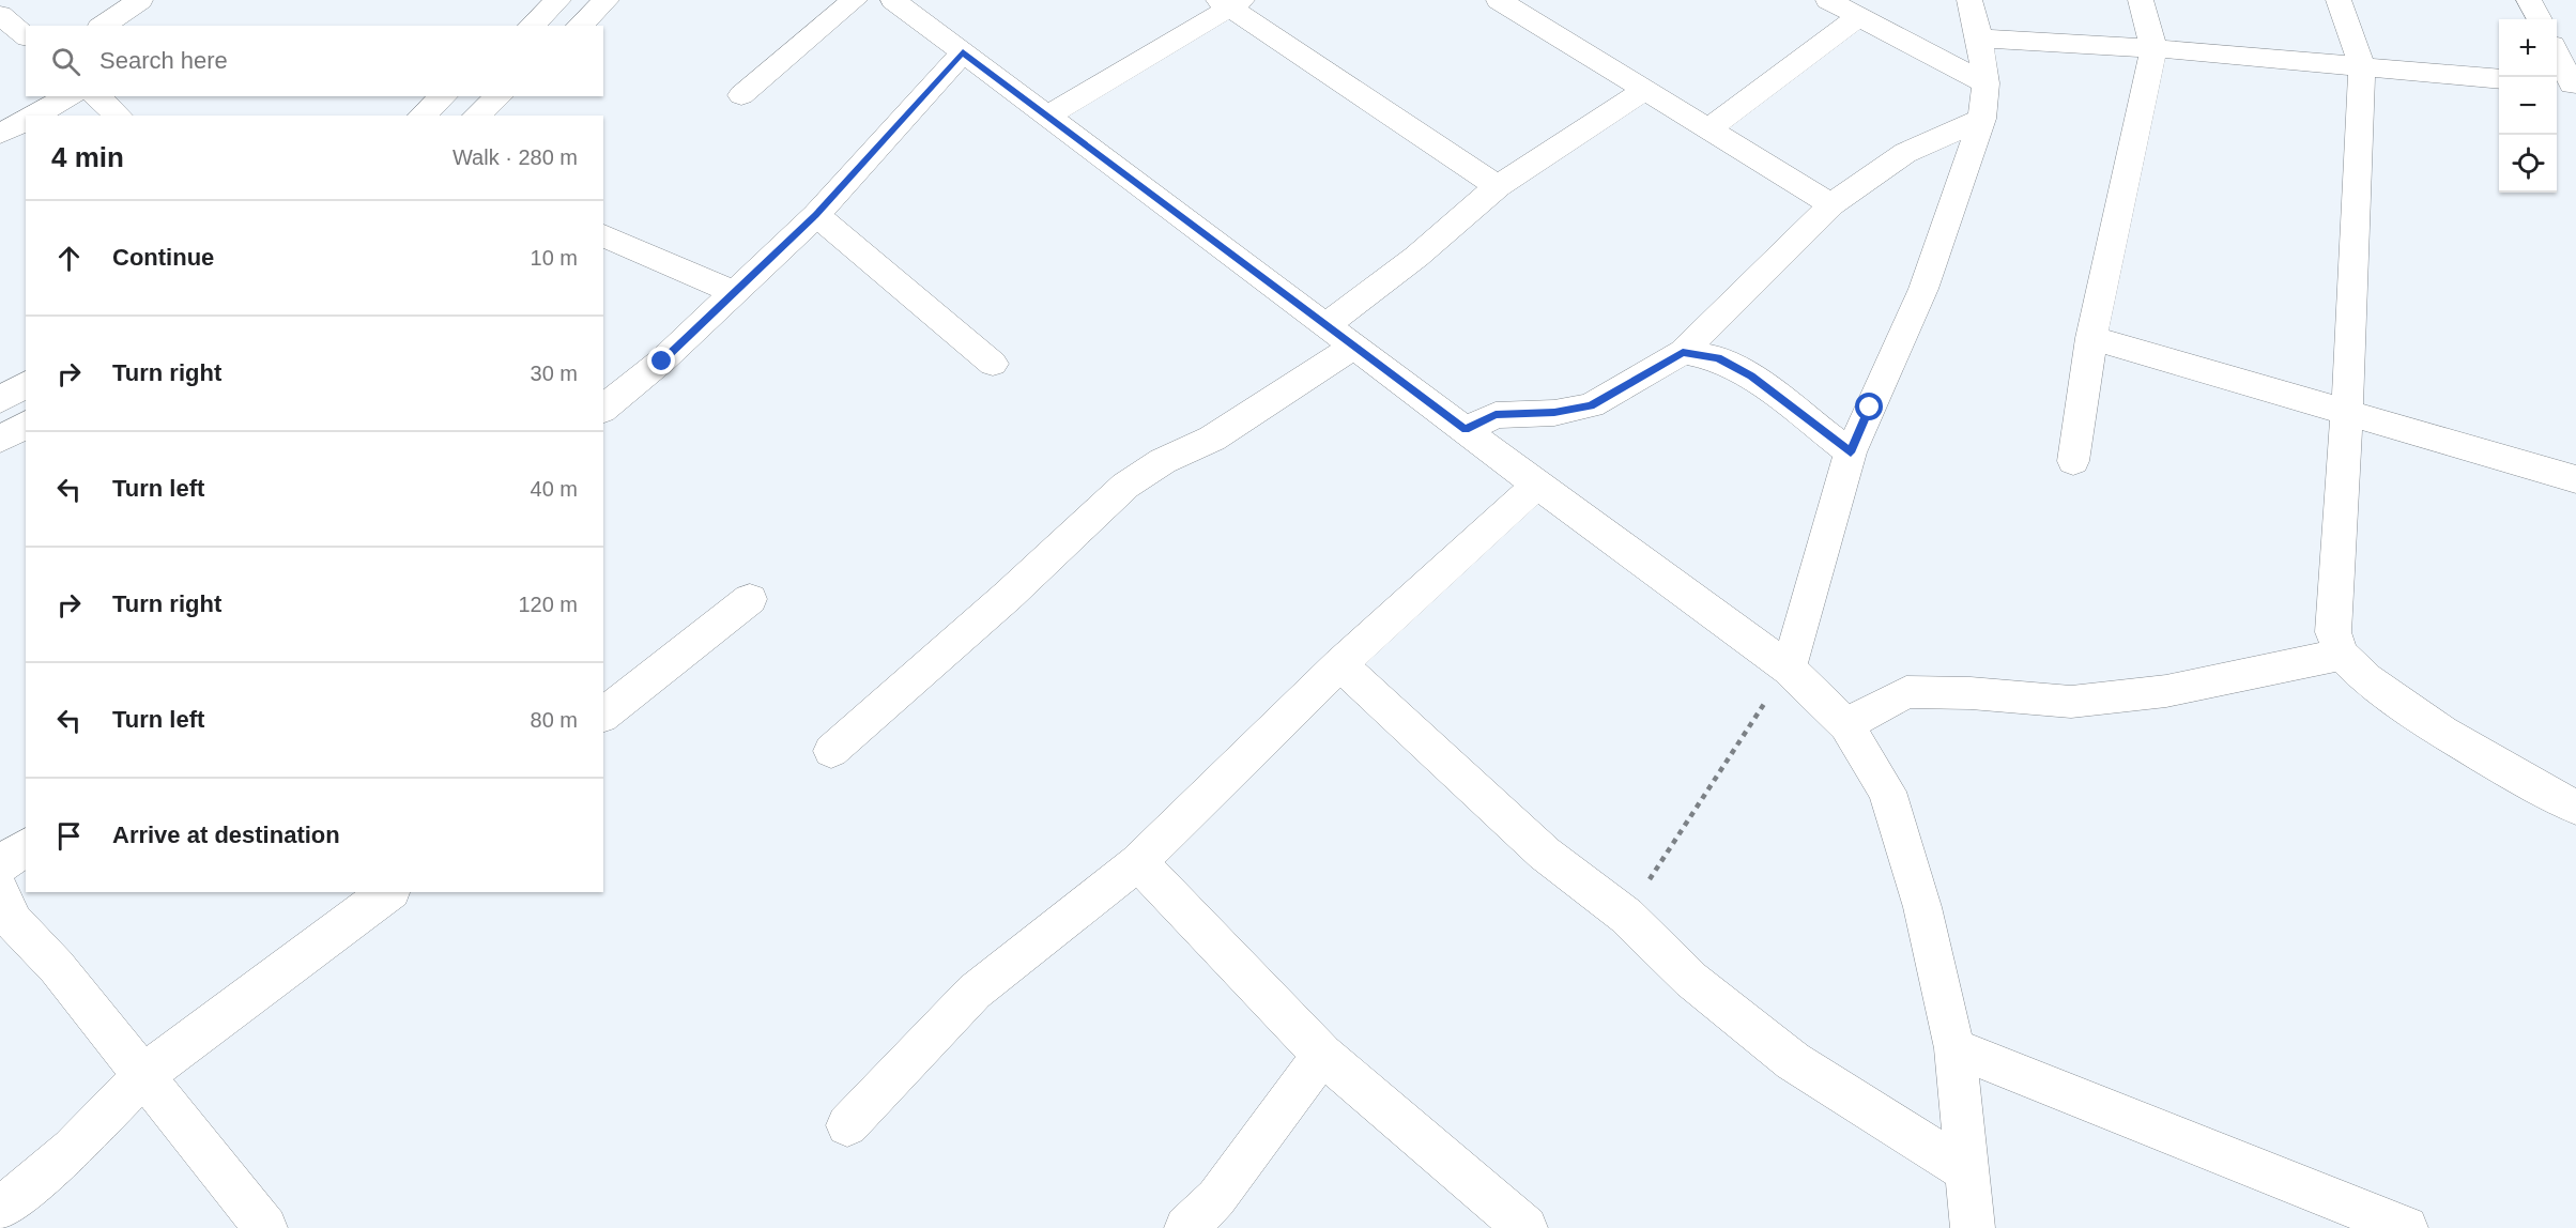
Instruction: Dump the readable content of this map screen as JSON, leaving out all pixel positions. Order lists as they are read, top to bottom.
{
  "page": {
    "map_buttons": ["+", "−"],
    "search": "Search here",
    "heading": ["4 min", "Walk · 280 m"],
    "list": [
      ["Continue", "10 m"],
      ["Turn right", "30 m"],
      ["Turn left", "40 m"],
      ["Turn right", "120 m"],
      ["Turn left", "80 m"],
      "Arrive at destination"
    ]
  }
}
